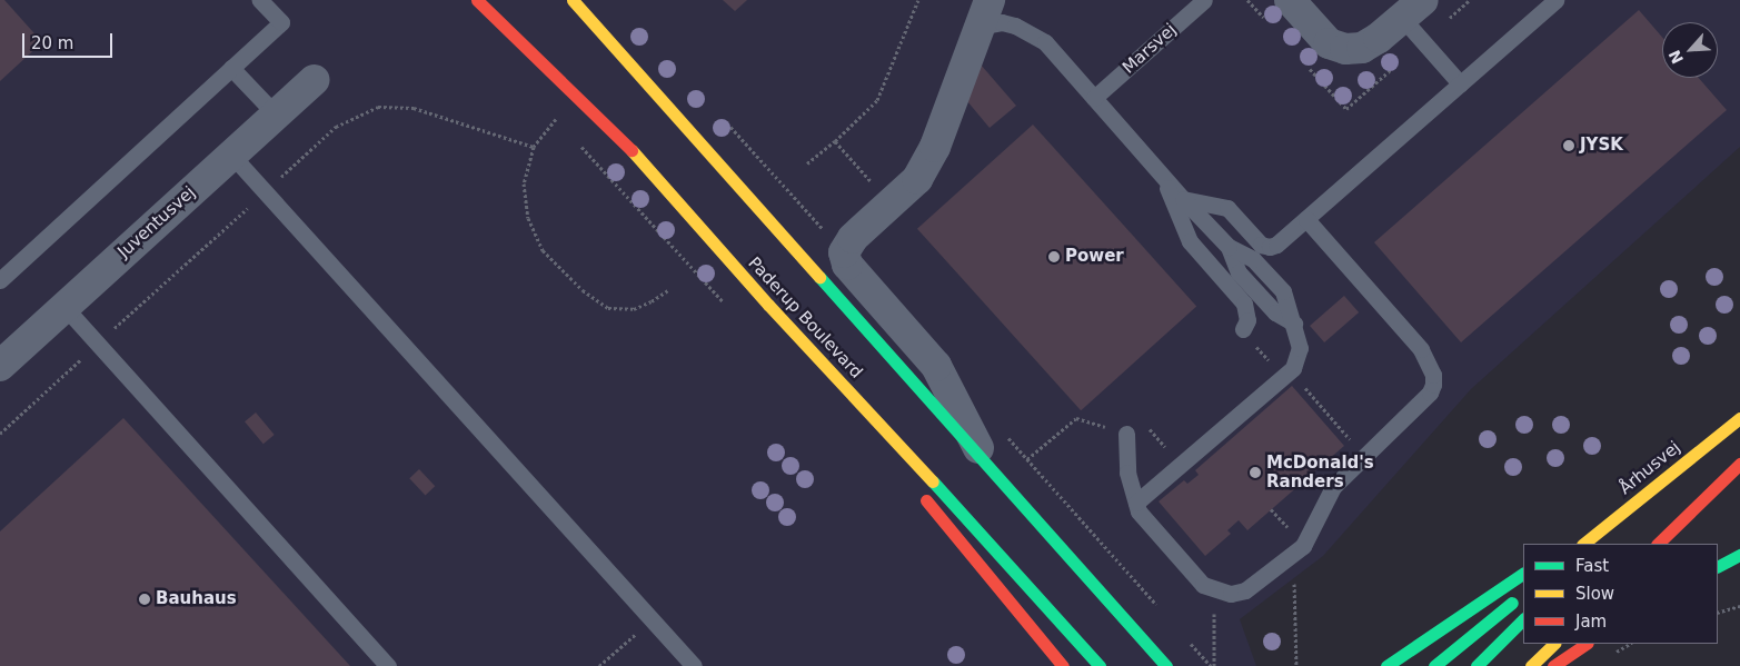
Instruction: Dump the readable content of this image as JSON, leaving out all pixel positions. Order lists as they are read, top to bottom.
{
  "streets": {
    "main road": ["Paderup Boulevard", "Århusvej"],
    "street": ["Juventusvej"],
    "lane": ["Marsvej"]
  },
  "places": [
    "JYSK",
    "Power",
    "McDonald's Randers",
    "Bauhaus"
  ],
  "legend": ["Fast", "Slow", "Jam"],
  "scale_bar": "20 m",
  "north": "bottom left"
}
